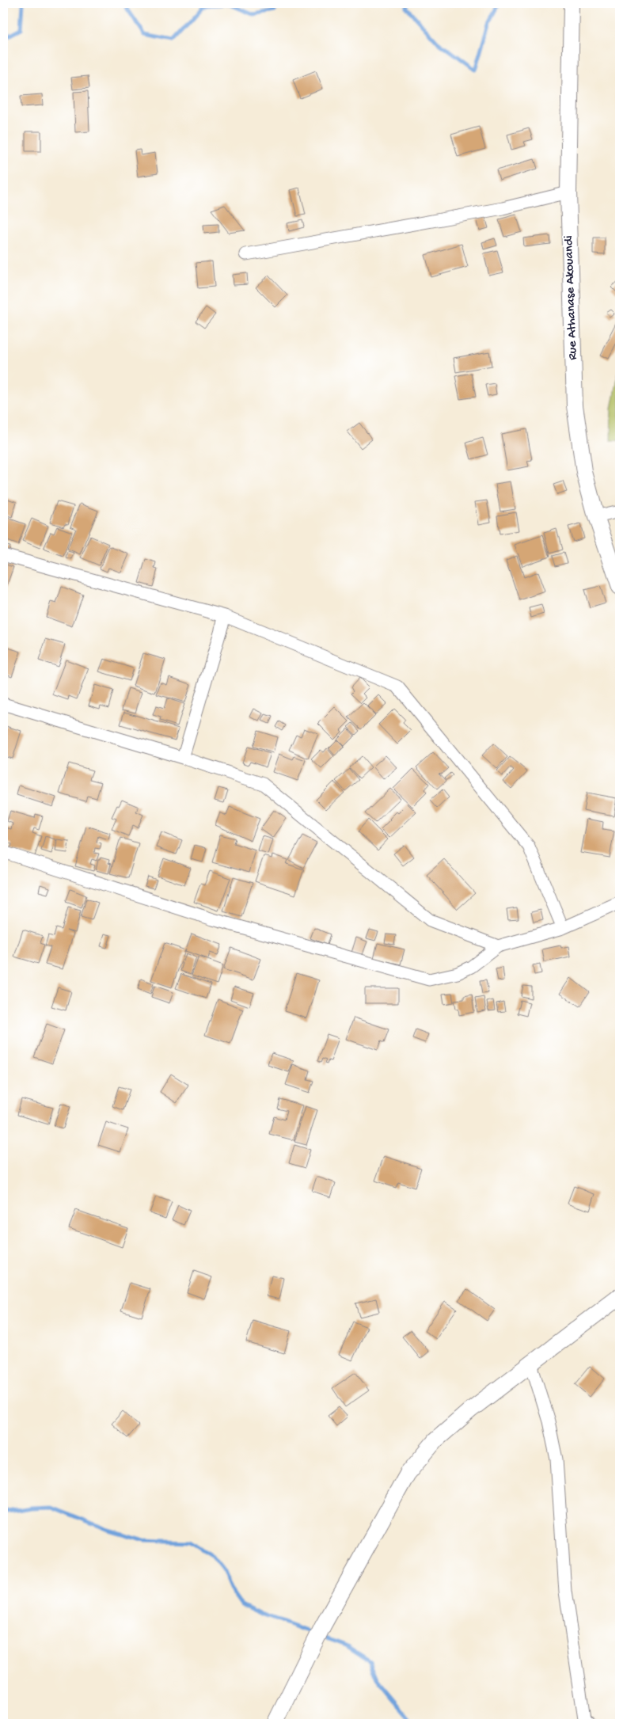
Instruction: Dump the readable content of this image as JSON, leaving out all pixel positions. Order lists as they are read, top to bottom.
{
  "streets": {
    "street": ["Rue Athanase Akouandi"]
  }
}
